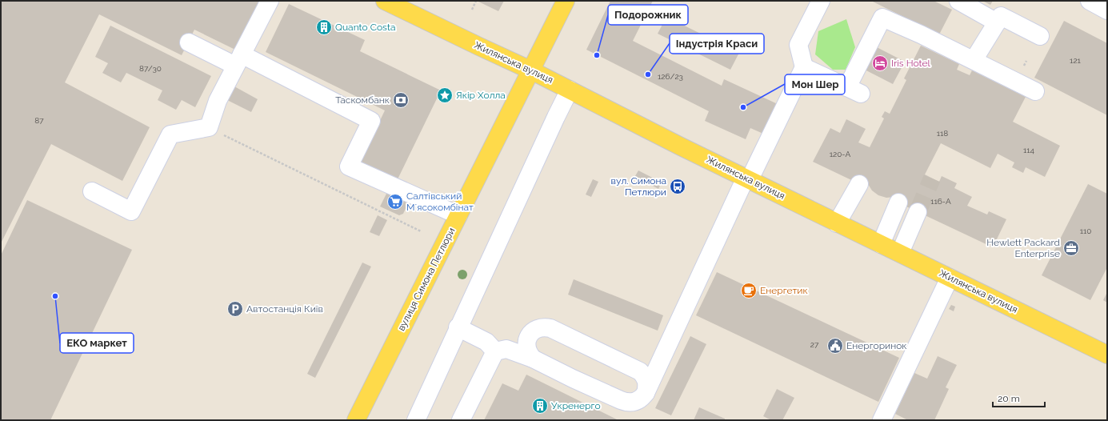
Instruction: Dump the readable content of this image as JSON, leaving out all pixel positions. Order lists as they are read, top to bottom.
{
  "streets": {
    "main road": ["Жилянська вулиця", "вулиця Симона Петлюри"]
  },
  "crossings": [
    ["Жилянська вулиця", "вулиця Симона Петлюри"]
  ],
  "places": {
    "building": ["Quanto Costa", "Укренерго"],
    "other": [
      "Подорожник",
      "Індустрія Краси",
      "Мон Шер",
      "ЕКО маркет"
    ],
    "hotel": ["Iris Hotel"],
    "place": ["Якір Холла"],
    "bank": ["Таскомбанк"],
    "bus stop": ["вул. Симона Петлюри"],
    "supermarket": ["Салтівський Мʼясокомбінат"],
    "office": ["Hewlett Packard Enterprise"],
    "cafe": ["Енергетик"],
    "parking": ["Автостанція Київ"],
    "public building": ["Енергоринок"]
  },
  "house_numbers": [
    "121",
    "87/30",
    "126/23",
    "87",
    "118",
    "114",
    "120-А",
    "116-А",
    "110",
    "27"
  ],
  "scale_bar": "20 m"
}
